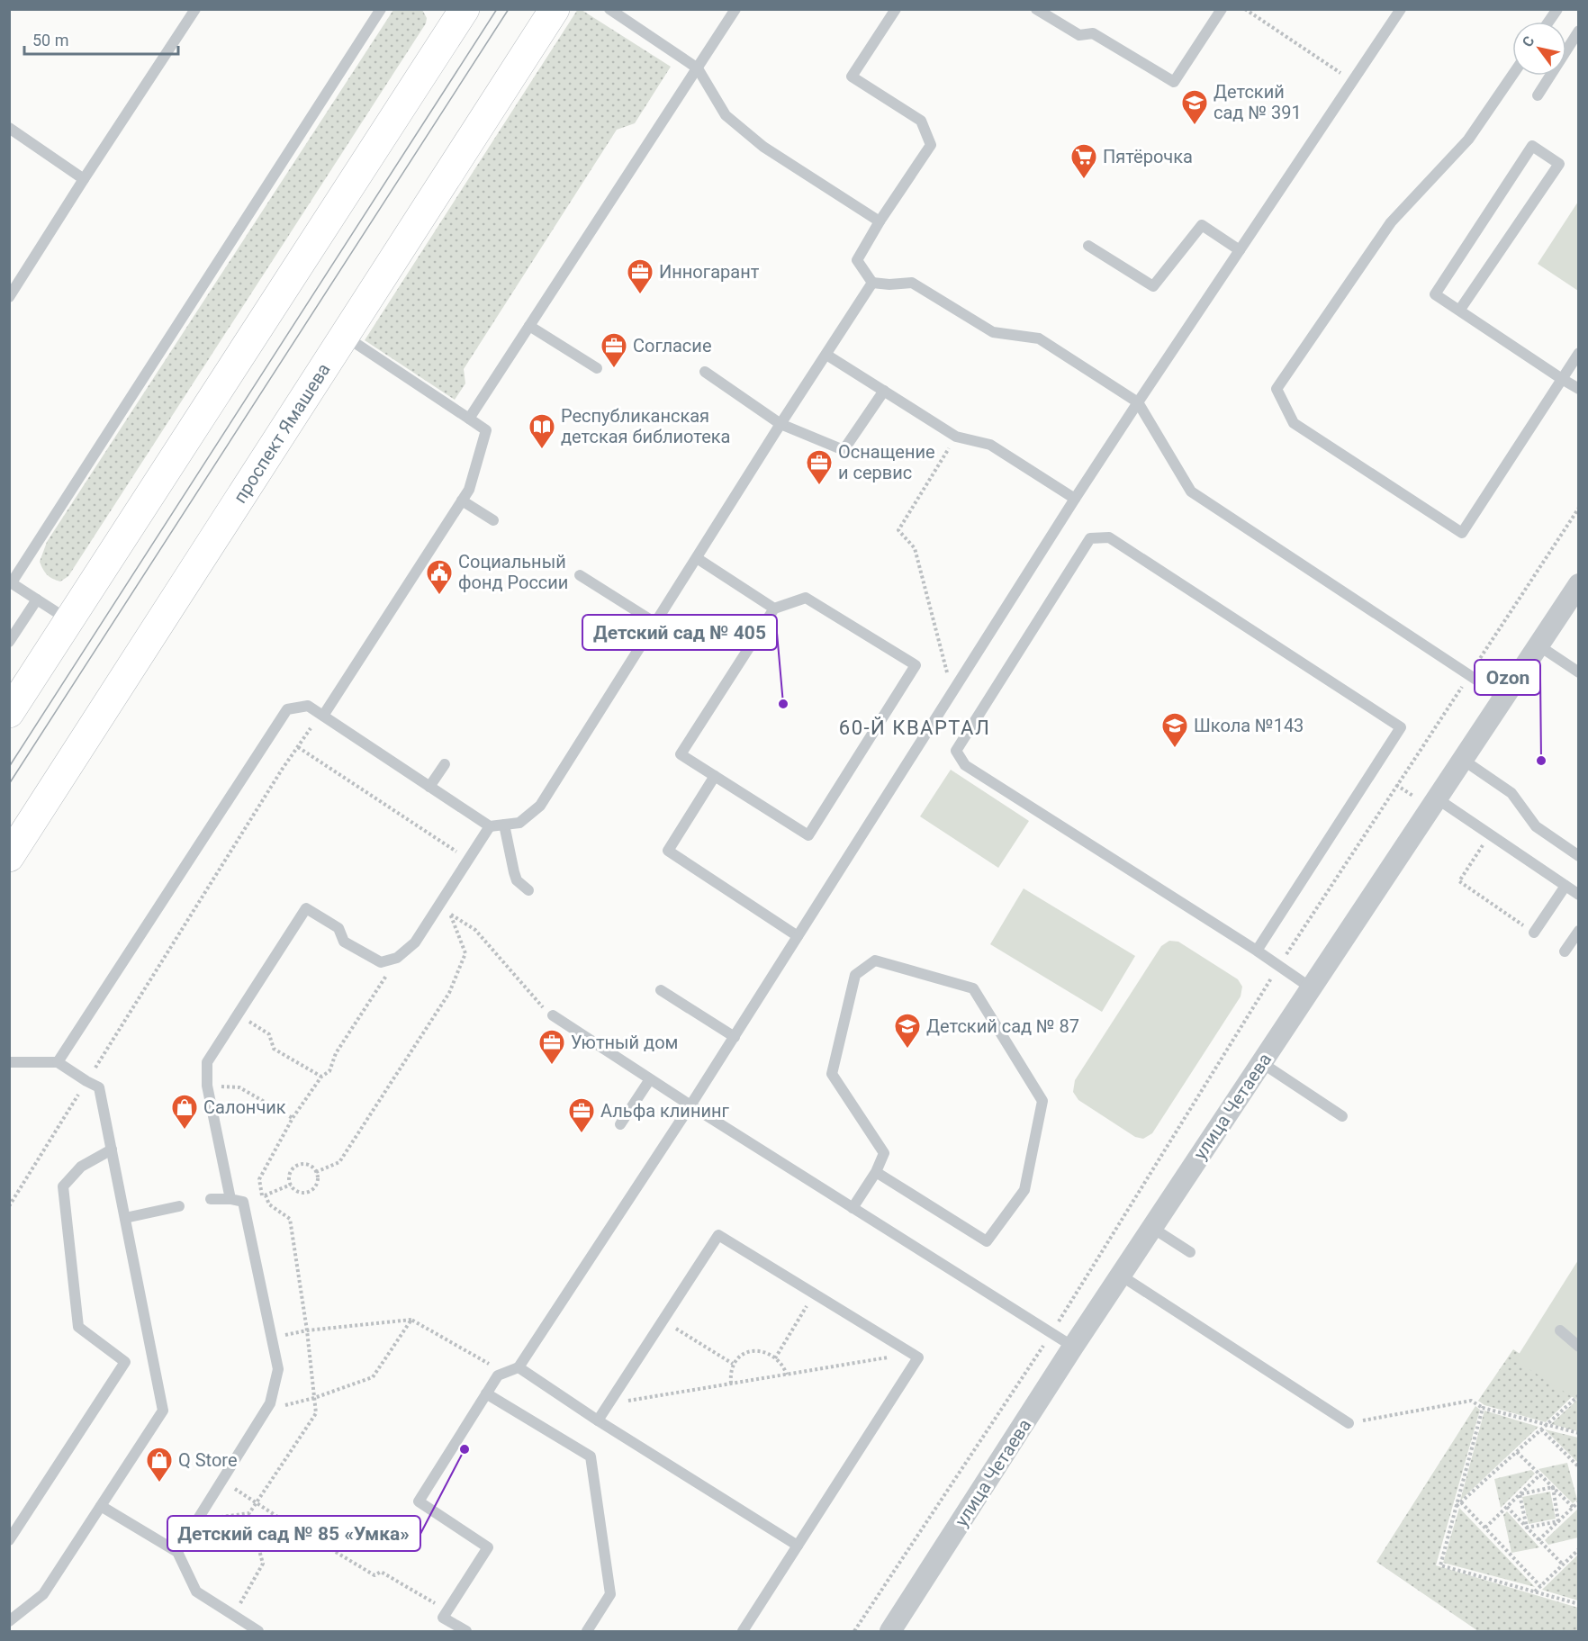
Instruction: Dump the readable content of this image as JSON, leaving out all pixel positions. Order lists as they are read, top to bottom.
{
  "streets": {
    "main road": ["проспект Ямашева"],
    "street": ["улица Четаева"]
  },
  "districts": ["60-Й КВАРТАЛ"],
  "places": {
    "school or university": ["Детский сад № 391", "Школа №143", "Детский сад № 87"],
    "supermarket": ["Пятёрочка"],
    "office": [
      "Инногарант",
      "Согласие",
      "Оснащение и сервис",
      "Уютный дом",
      "Альфа клининг"
    ],
    "library": ["Республиканская детская библиотека"],
    "public building": ["Социальный фонд России"],
    "other": ["Детский сад № 405", "Ozon", "Детский сад № 85 «Умка»"],
    "shop": ["Салончик", "Q Store"]
  },
  "scale_bar": "50 m",
  "north": "top left"
}
